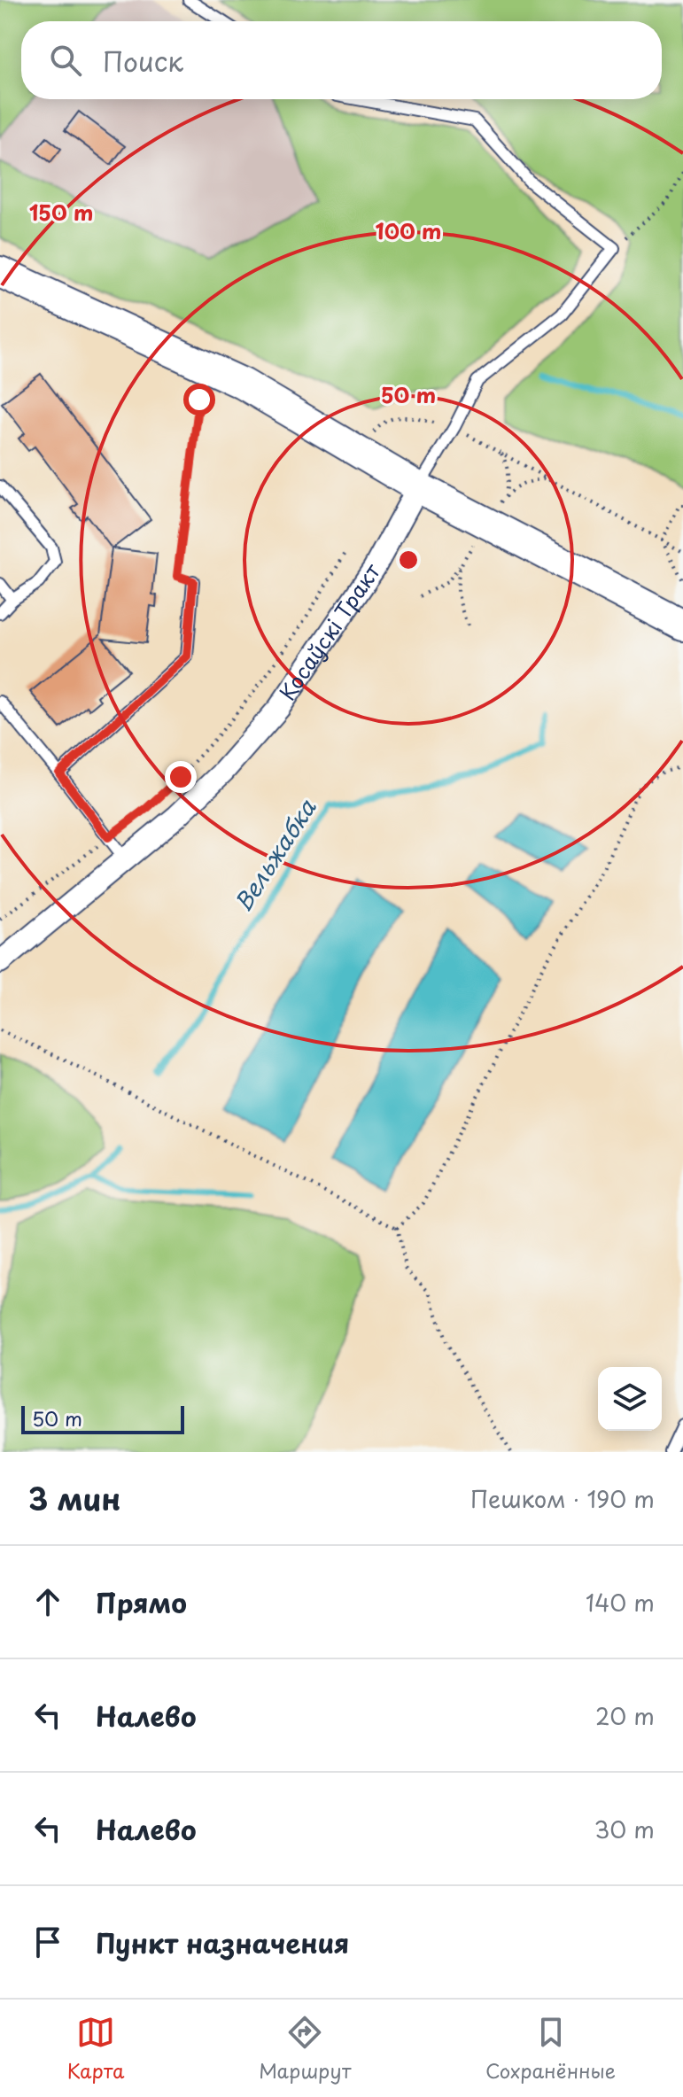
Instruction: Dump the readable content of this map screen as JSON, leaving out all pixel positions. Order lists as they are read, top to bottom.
{
  "streets": {
    "street": ["Косаўскі Тракт"]
  },
  "water": ["Вельжабка"],
  "scale_bar": "50 m",
  "page": {
    "search": "Поиск",
    "scale": "50 m",
    "heading": ["3 мин", "Пешком · 190 m"],
    "list": [
      ["Прямо", "140 m"],
      ["Налево", "20 m"],
      ["Налево", "30 m"],
      "Пункт назначения"
    ],
    "nav": ["Карта", "Маршрут", "Сохранённые"]
  },
  "rings": ["150 m", "100 m", "50 m"]
}
